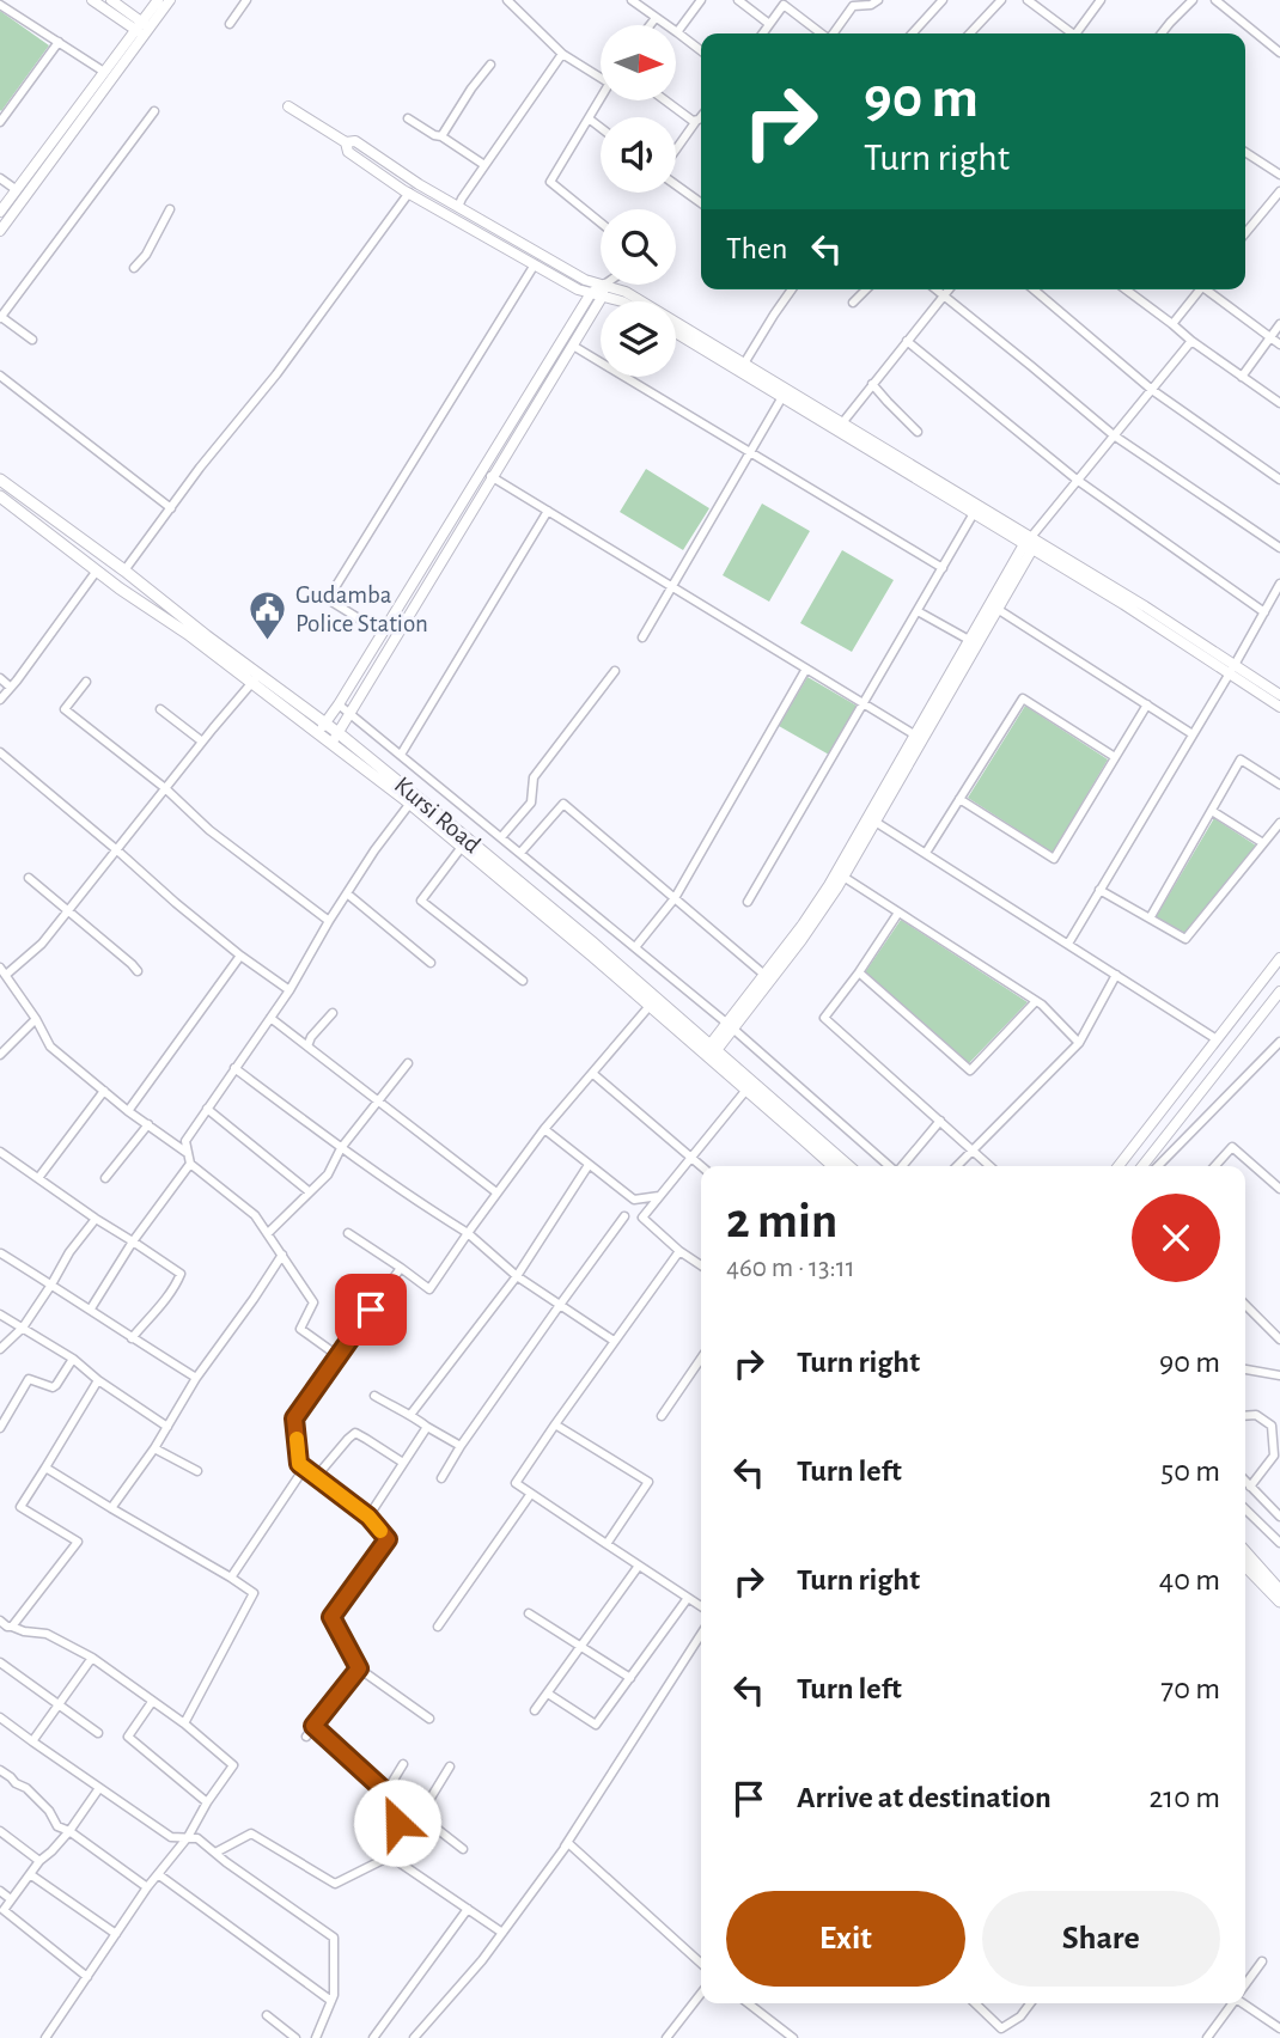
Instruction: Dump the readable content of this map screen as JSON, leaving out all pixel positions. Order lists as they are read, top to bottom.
{
  "streets": {
    "main road": ["Kursi Road"]
  },
  "places": {
    "public building": ["Gudamba Police Station"]
  },
  "north": "right",
  "page": {
    "turn": ["90 m", "Turn right"],
    "then": "Then",
    "heading": ["2 min", "460 m · 13:11"],
    "list": [
      {
        "name": "Turn right",
        "value": "90 m"
      },
      {
        "name": "Turn left",
        "value": "50 m"
      },
      {
        "name": "Turn right",
        "value": "40 m"
      },
      {
        "name": "Turn left",
        "value": "70 m"
      },
      {
        "name": "Arrive at destination",
        "value": "210 m"
      }
    ],
    "buttons": ["Exit", "Share"]
  }
}
